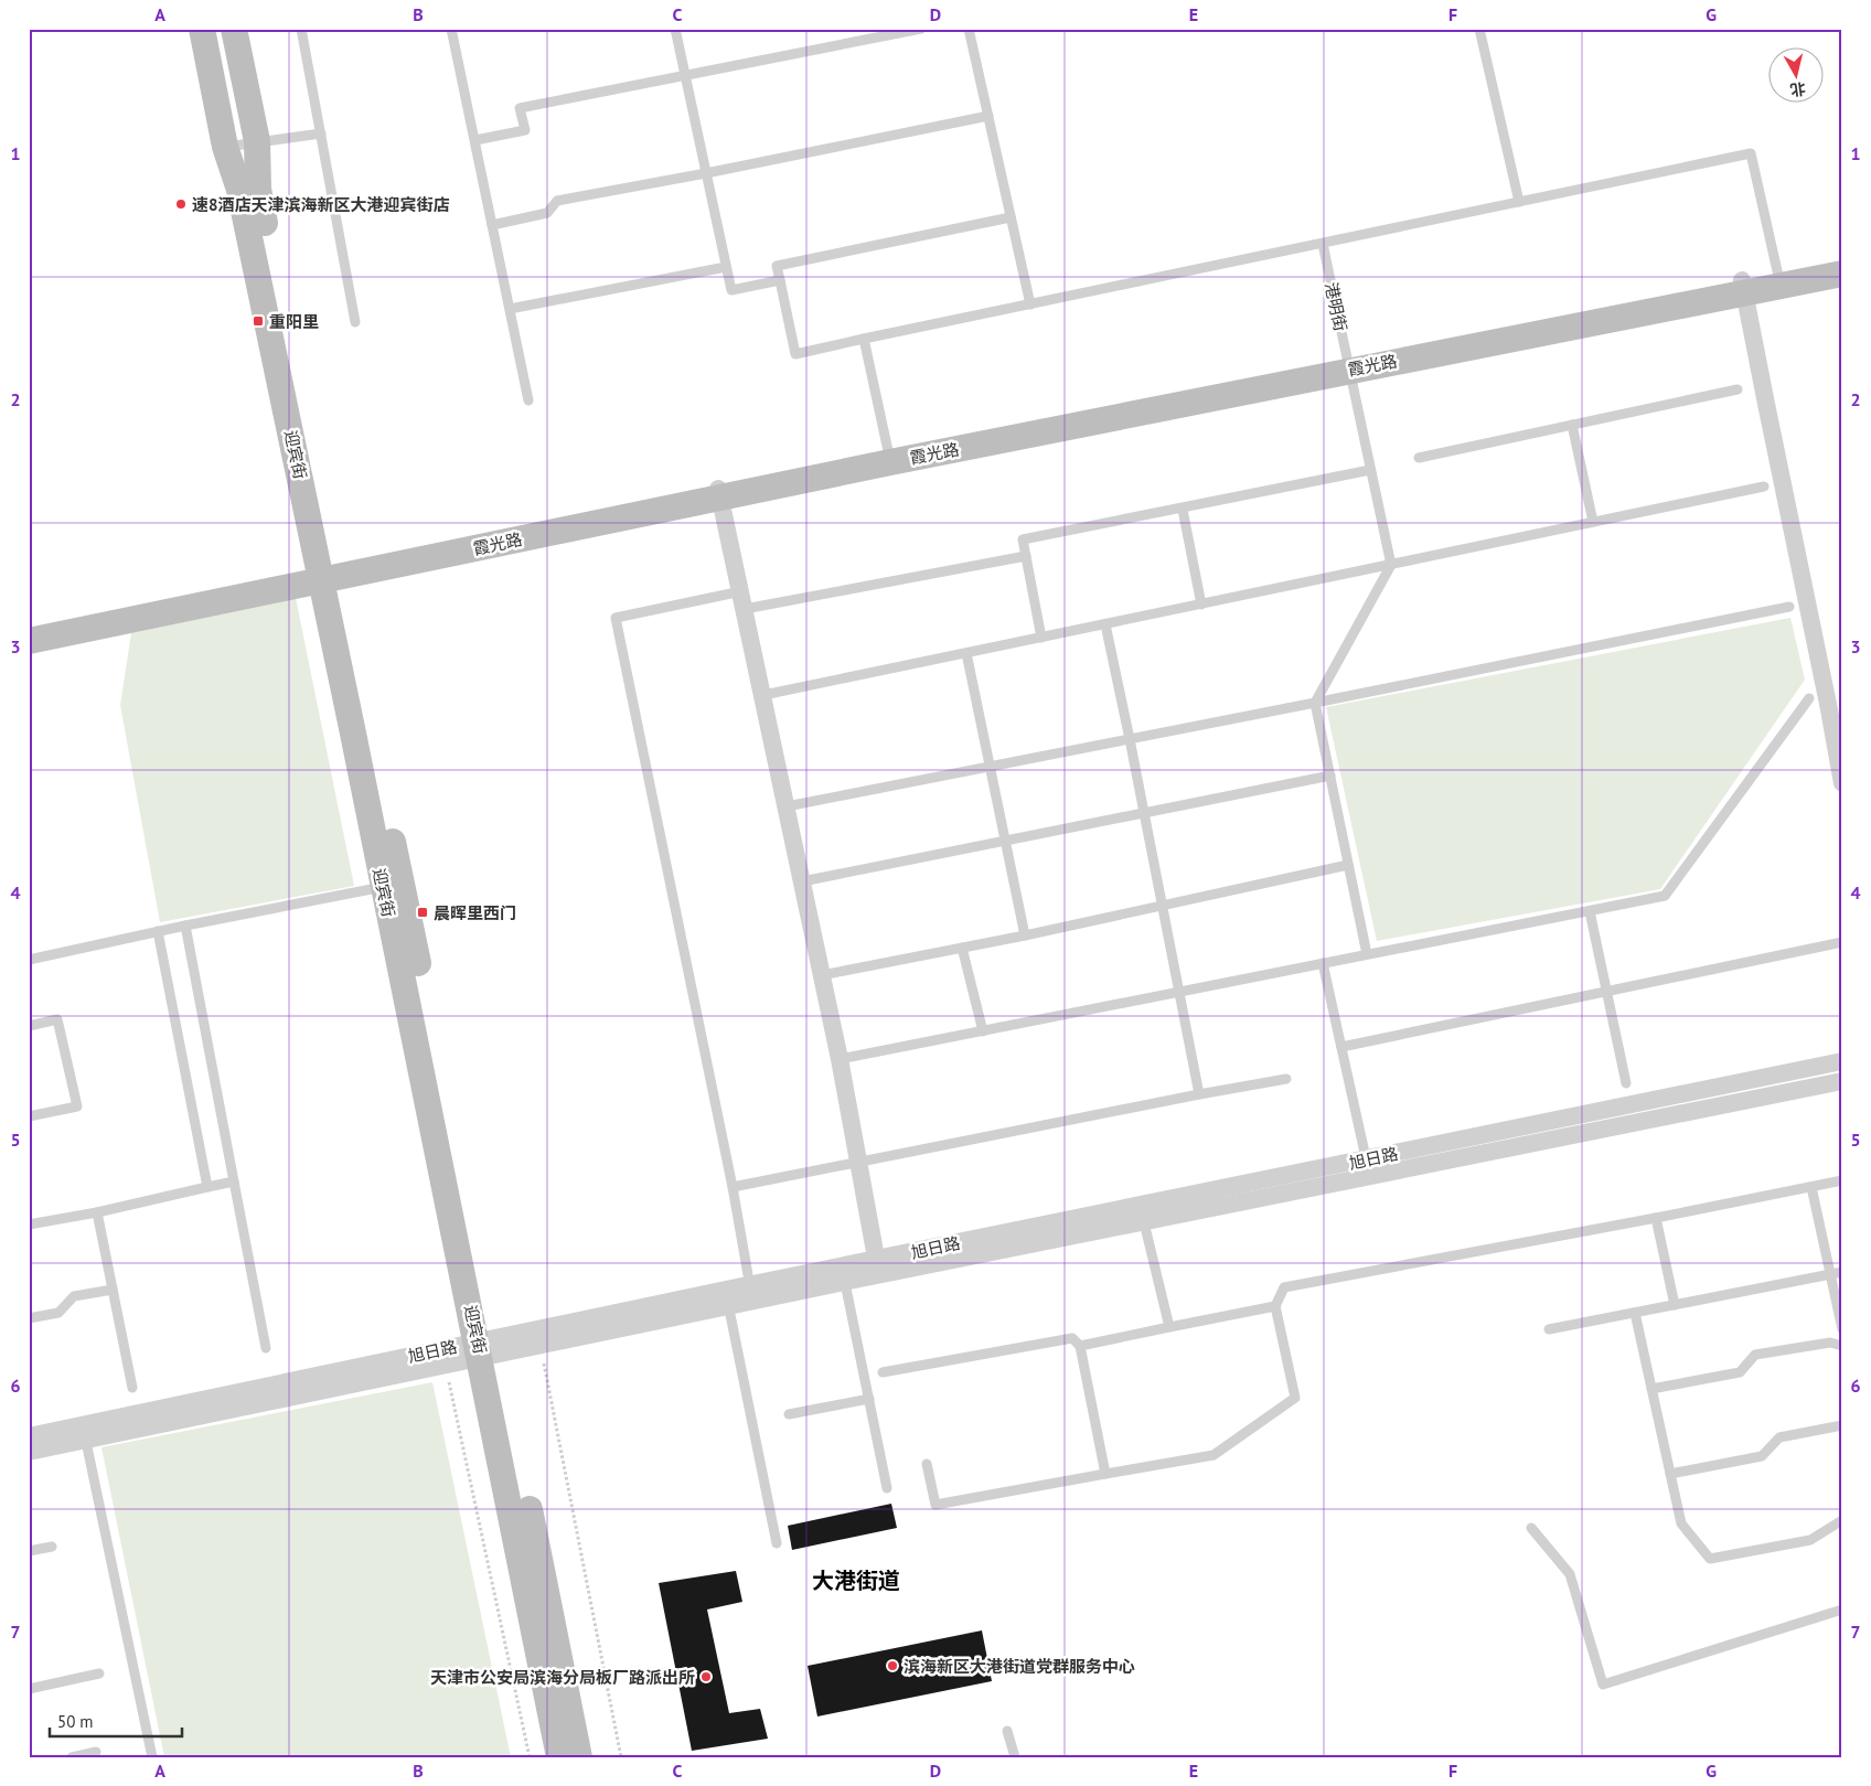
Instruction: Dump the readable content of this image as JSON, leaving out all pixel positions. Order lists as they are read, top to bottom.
{
  "streets": {
    "main road": ["霞光路", "迎宾街"],
    "street": ["旭日路"],
    "lane": ["港明街"]
  },
  "crossings": [
    ["港明街", "霞光路"],
    ["霞光路", "迎宾街"],
    ["迎宾街", "旭日路"]
  ],
  "districts": ["大港街道"],
  "places": {
    "other": ["速8酒店天津滨海新区大港迎宾街店", "滨海新区大港街道党群服务中心", "天津市公安局滨海分局板厂路派出所"],
    "transit": ["重阳里", "晨晖里西门"]
  },
  "scale_bar": "50 m",
  "north": "bottom",
  "grid": {
    "columns": [
      "A",
      "B",
      "C",
      "D",
      "E",
      "F",
      "G"
    ],
    "rows": [
      "1",
      "2",
      "3",
      "4",
      "5",
      "6",
      "7"
    ]
  }
}
